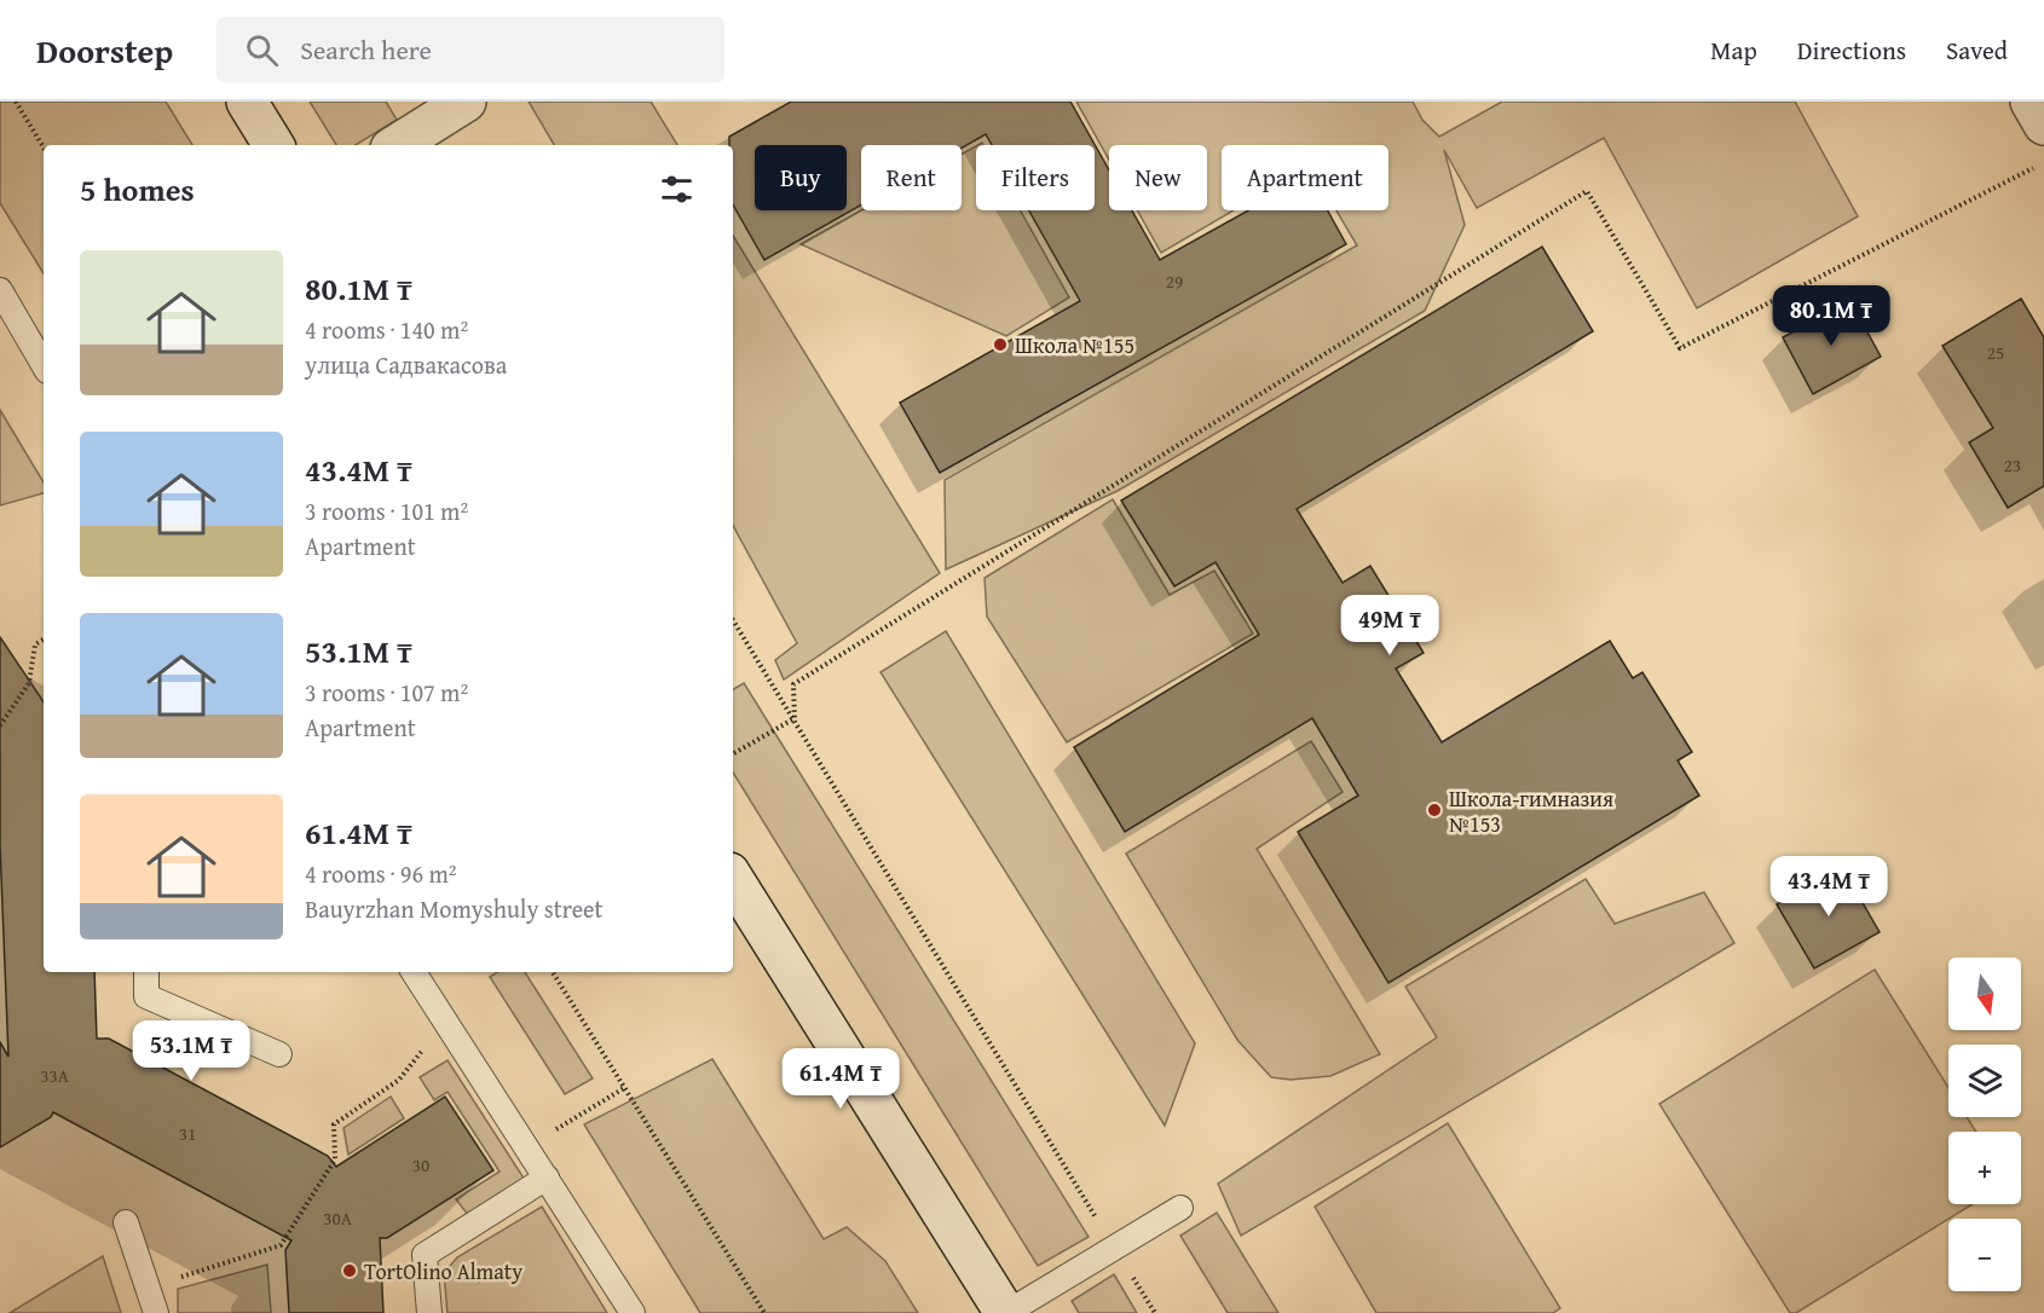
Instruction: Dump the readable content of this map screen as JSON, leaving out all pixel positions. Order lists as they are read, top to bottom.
{
  "places": ["Школа №155", "Школа-гимназия №153", "TortOlino Almaty"],
  "house_numbers": [
    "29",
    "25",
    "23",
    "33А",
    "31",
    "30",
    "30А"
  ],
  "north": "bottom",
  "page": {
    "header": "Doorstep",
    "search": "Search here",
    "nav": ["Map", "Directions", "Saved"],
    "chip": [
      "Buy",
      "Rent",
      "Filters",
      "New",
      "Apartment"
    ],
    "heading": "5 homes",
    "list": [
      {
        "name": "80.1M ₸",
        "note": "4 rooms · 140 m² · улица Садвакасова"
      },
      {
        "name": "43.4M ₸",
        "note": "3 rooms · 101 m² · Apartment"
      },
      {
        "name": "53.1M ₸",
        "note": "3 rooms · 107 m² · Apartment"
      },
      {
        "name": "61.4M ₸",
        "note": "4 rooms · 96 m² · Bauyrzhan Momyshuly street"
      }
    ],
    "price": [
      "80.1M ₸",
      "49M ₸",
      "43.4M ₸",
      "53.1M ₸",
      "61.4M ₸"
    ],
    "map_buttons": ["+", "−"]
  }
}
